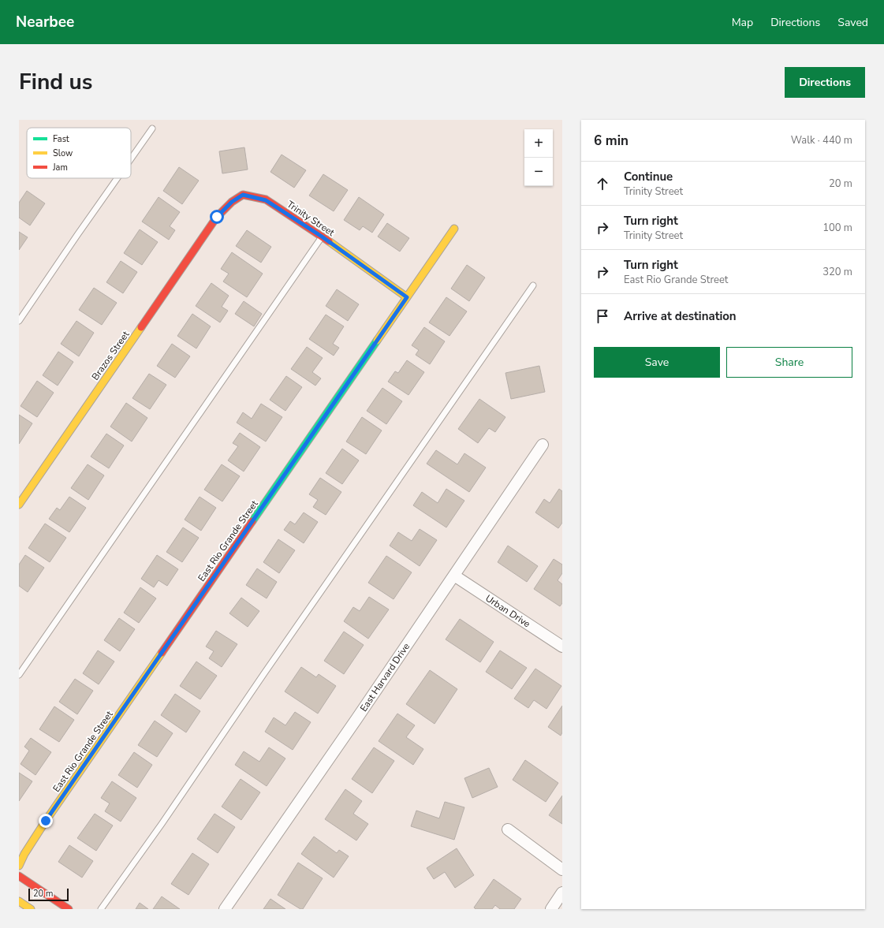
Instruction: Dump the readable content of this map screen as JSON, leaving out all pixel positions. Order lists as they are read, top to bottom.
{
  "streets": {
    "street": [
      "Trinity Street",
      "Brazos Street",
      "East Rio Grande Street",
      "Urban Drive",
      "East Harvard Drive"
    ]
  },
  "crossings": [
    ["Trinity Street", "Brazos Street"],
    ["Trinity Street", "East Rio Grande Street"],
    ["Urban Drive", "East Harvard Drive"]
  ],
  "legend": ["Fast", "Slow", "Jam"],
  "scale_bar": "20 m",
  "page": {
    "header": "Nearbee",
    "nav": ["Map", "Directions", "Saved"],
    "title": "Find us",
    "buttons": [
      "Directions",
      ["Save", "Share"]
    ],
    "heading": ["6 min", "Walk · 440 m"],
    "map_buttons": ["+", "−"],
    "list": [
      ["Continue", "Trinity Street", "20 m"],
      ["Turn right", "Trinity Street", "100 m"],
      ["Turn right", "East Rio Grande Street", "320 m"],
      "Arrive at destination"
    ],
    "scale": "20 m"
  }
}
